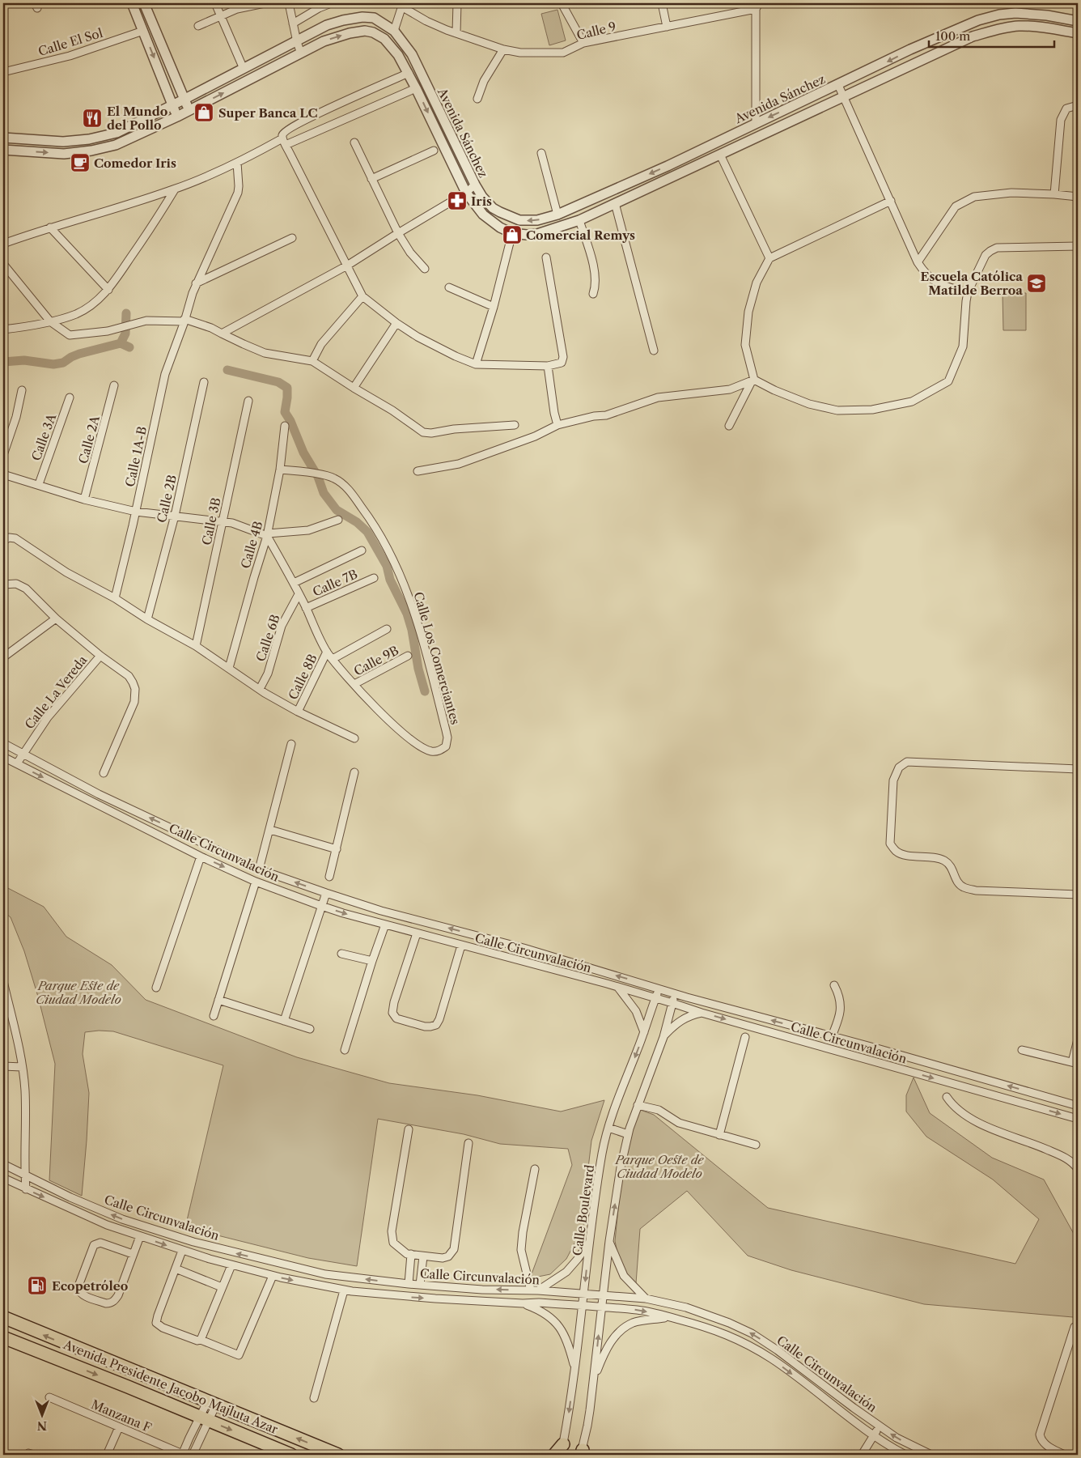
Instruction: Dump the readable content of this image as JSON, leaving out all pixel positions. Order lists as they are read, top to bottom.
{
  "streets": {
    "main road": ["Avenida Presidente Jacobo Majluta Azar"],
    "street": [
      "Calle 9",
      "Calle El Sol",
      "Avenida Sánchez",
      "Calle 3A",
      "Calle 2A",
      "Calle 1A-B",
      "Calle 2B",
      "Calle 3B",
      "Calle 4B",
      "Calle 7B",
      "Calle 6B",
      "Calle Los Comerciantes",
      "Calle 9B",
      "Calle 8B",
      "Calle La Vereda",
      "Calle Circunvalación",
      "Calle Boulevard",
      "Manzana F"
    ]
  },
  "crossings": [
    ["Calle 4B", "Calle Los Comerciantes"],
    ["Calle 7B", "Calle Los Comerciantes"],
    ["Calle 6B", "Calle Los Comerciantes"],
    ["Calle Los Comerciantes", "Calle 9B"],
    ["Calle Los Comerciantes", "Calle 8B"],
    ["Calle La Vereda", "Calle Circunvalación"],
    ["Calle Circunvalación", "Calle Boulevard"]
  ],
  "parks": ["Parque Este de Ciudad Modelo", "Parque Oeste de Ciudad Modelo"],
  "places": {
    "shop": ["Super Banca LC", "Comercial Remys"],
    "restaurant": ["El Mundo del Pollo"],
    "cafe": ["Comedor Iris"],
    "pharmacy": ["Iris"],
    "school or university": ["Escuela Católica Matilde Berroa"],
    "fuel station": ["Ecopetróleo"]
  },
  "scale_bar": "100 m",
  "north": "bottom"
}
